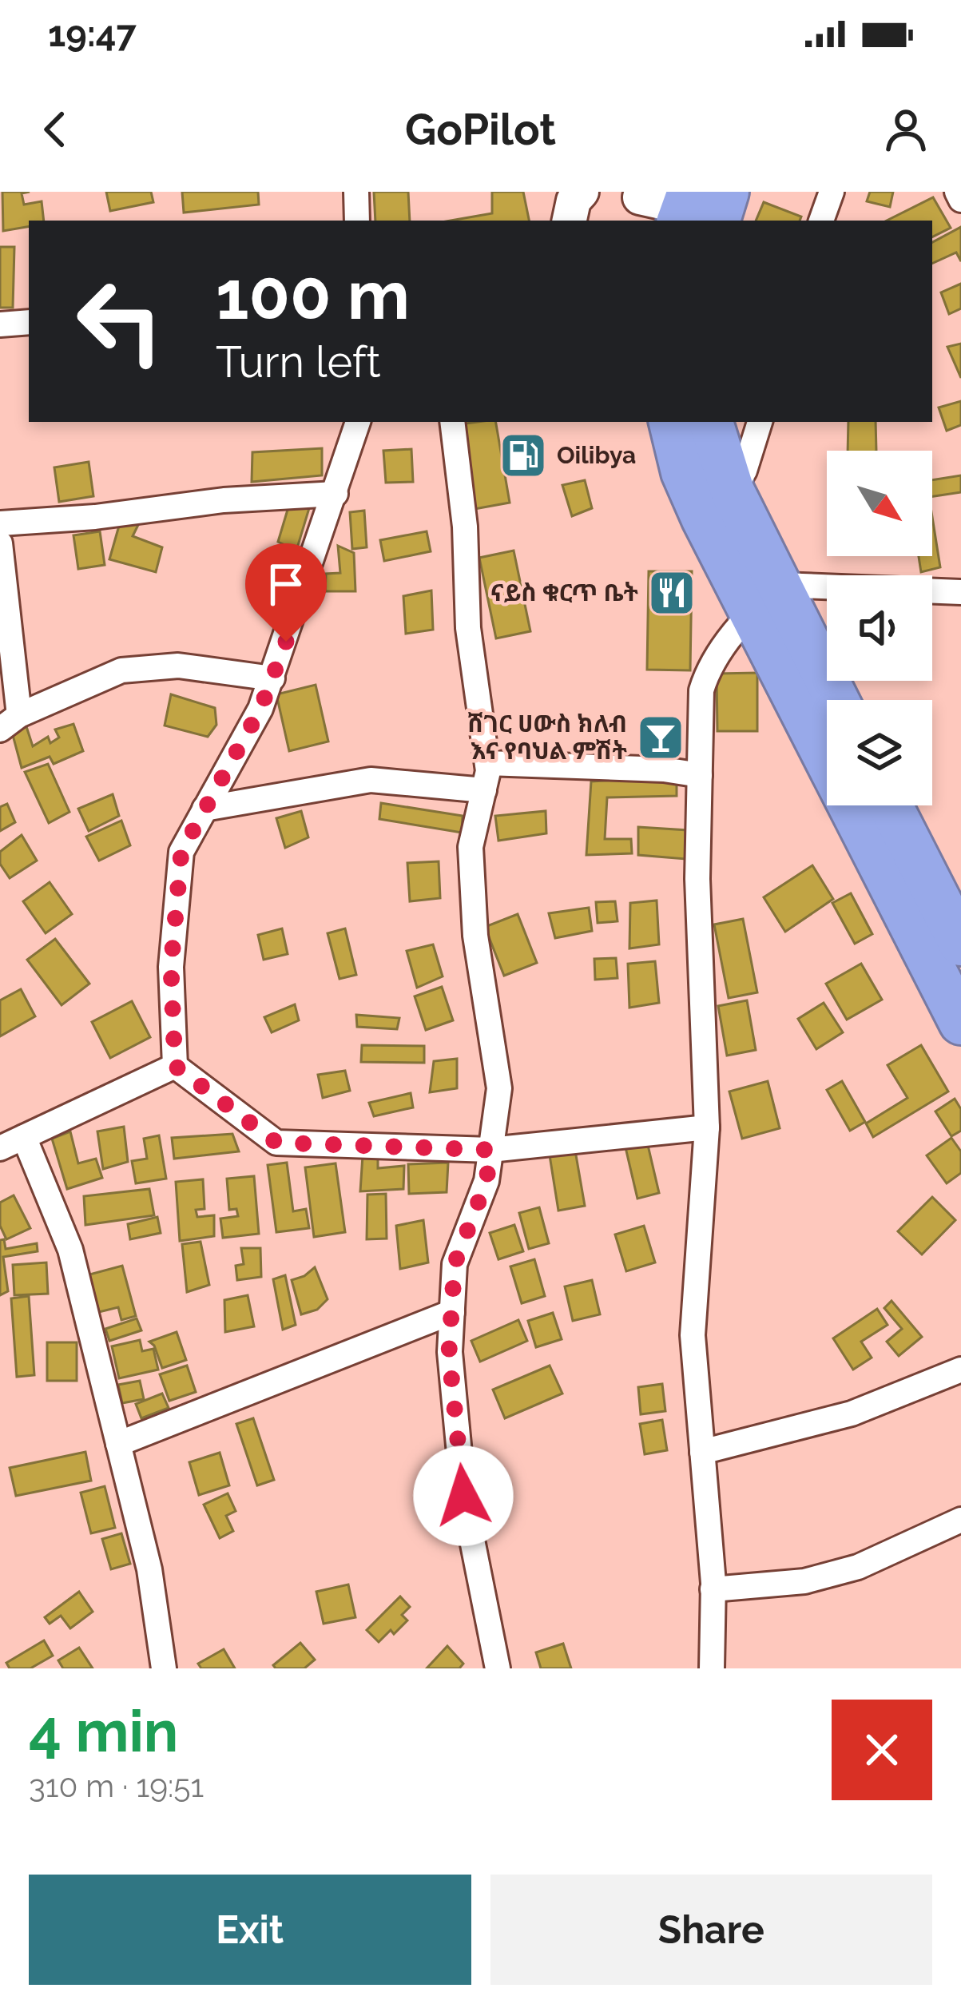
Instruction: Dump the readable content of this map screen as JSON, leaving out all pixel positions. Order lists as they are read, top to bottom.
{
  "places": {
    "fuel station": ["Oilibya"],
    "restaurant": ["ናይስ ቁርጥ ቤት"],
    "bar": ["ሸገር ሀውስ ክለብ እና የባህል ምሽት"]
  },
  "north": "bottom right",
  "page": {
    "status": "19:47",
    "header": "GoPilot",
    "turn": ["100 m", "Turn left"],
    "heading": ["4 min", "310 m · 19:51"],
    "buttons": ["Exit", "Share"]
  }
}
